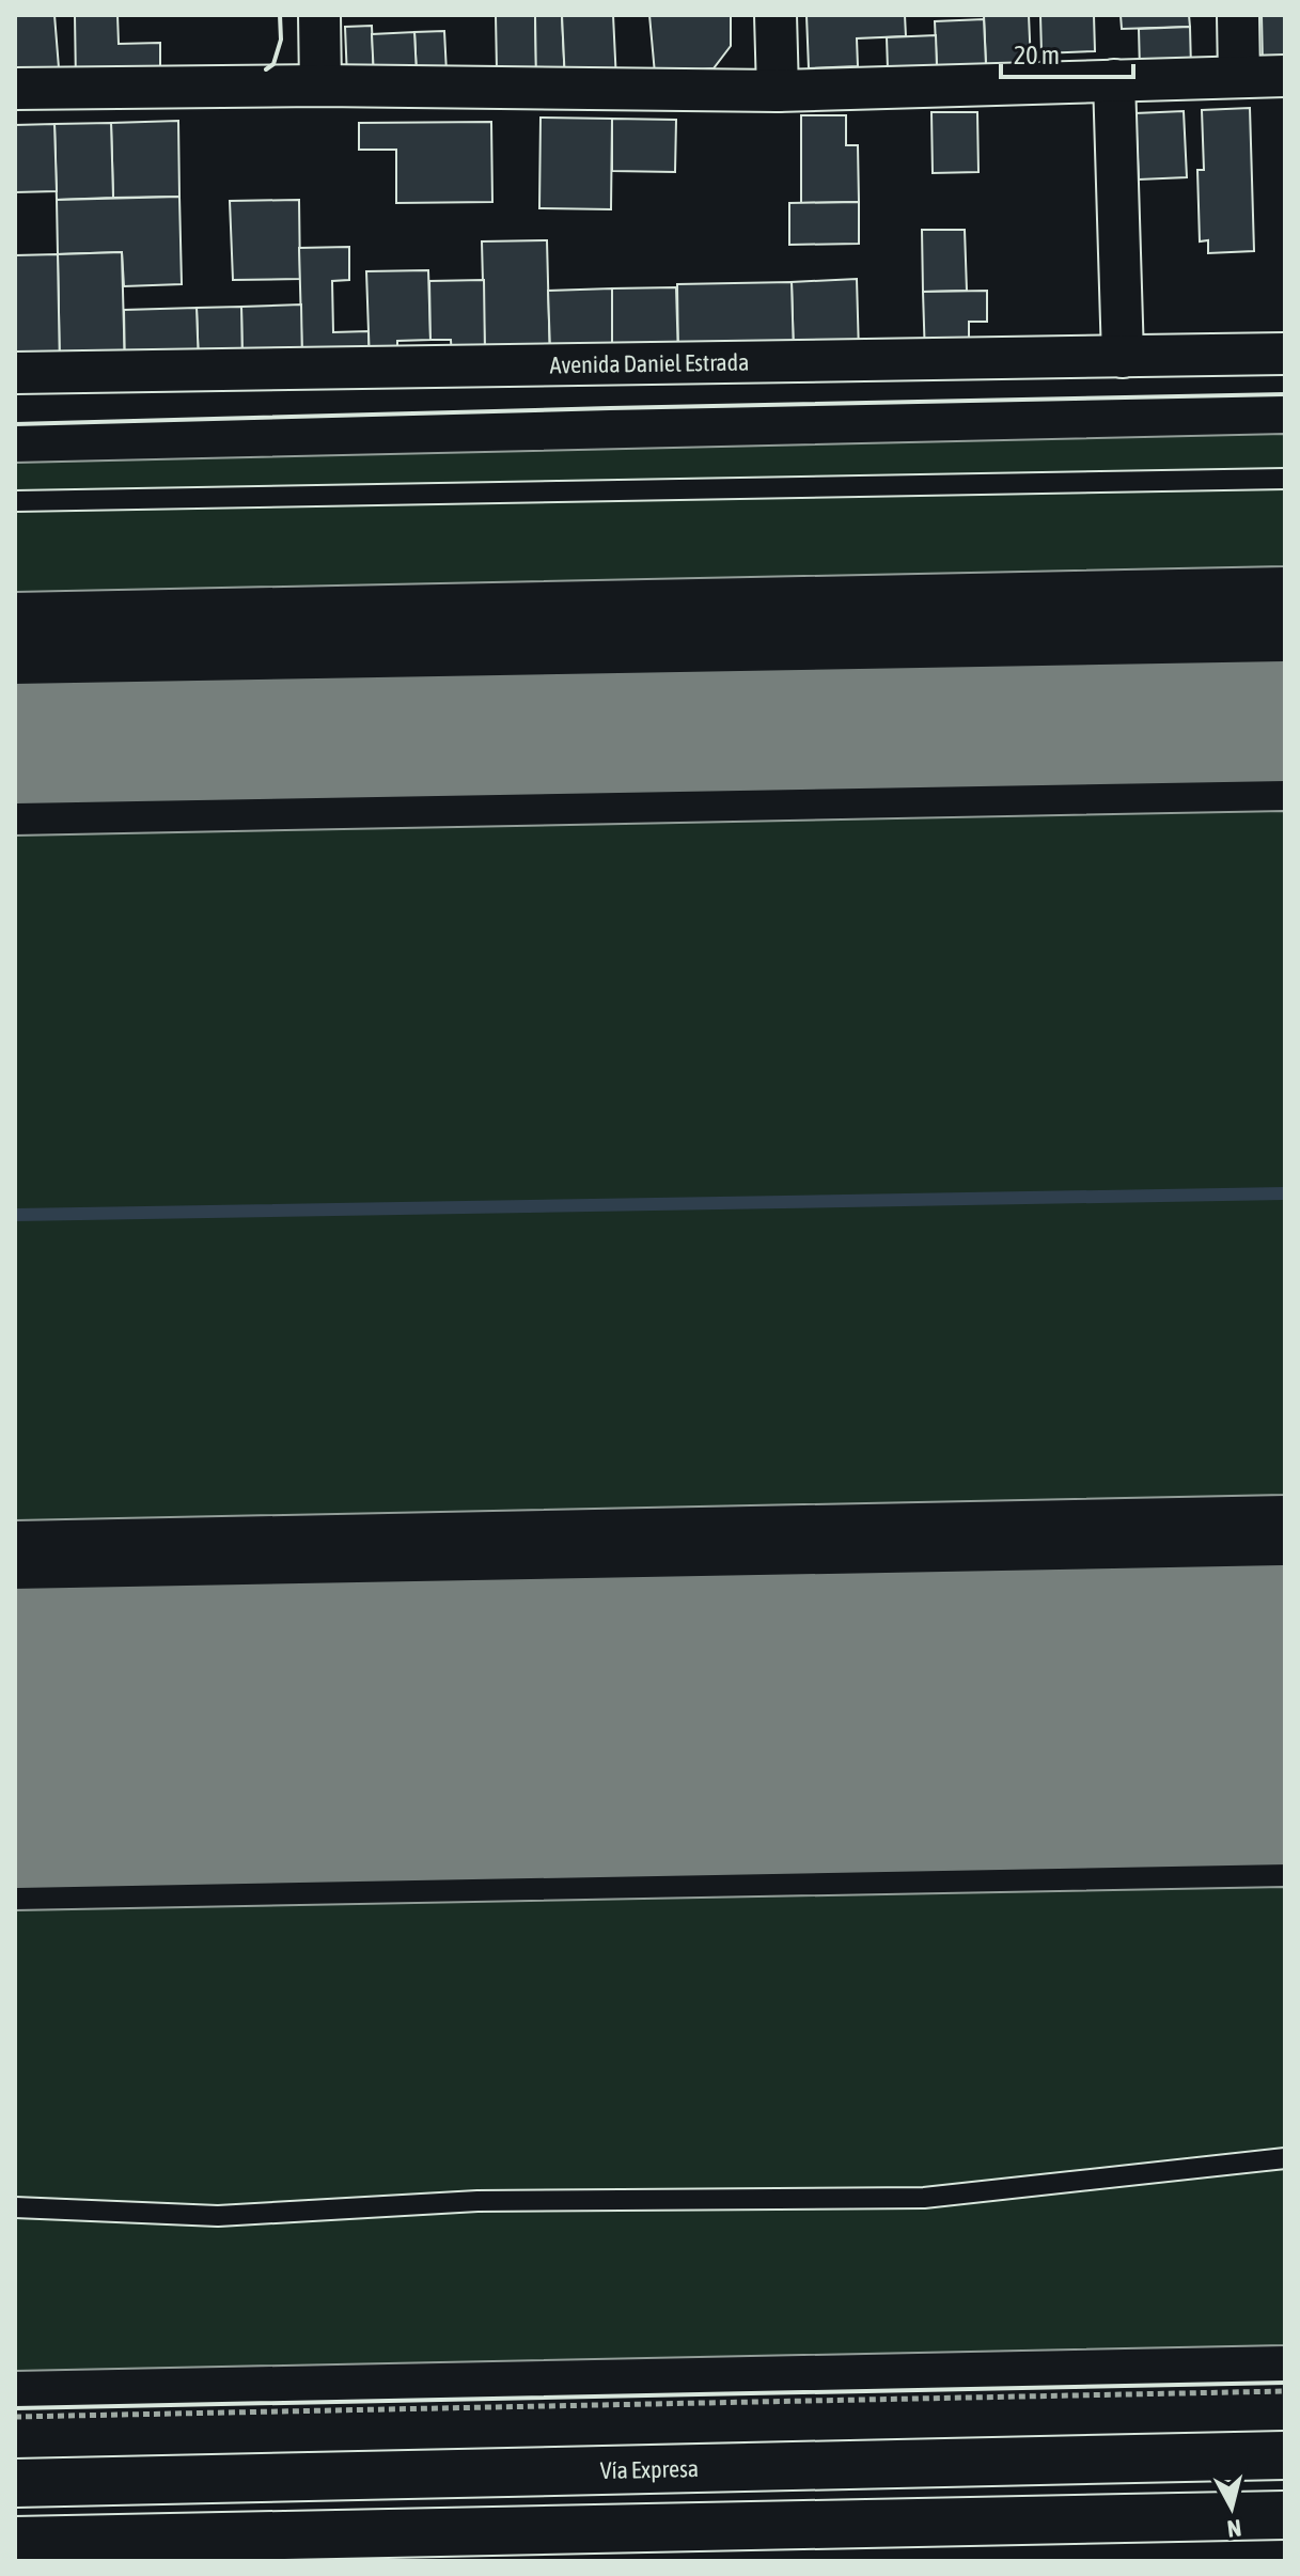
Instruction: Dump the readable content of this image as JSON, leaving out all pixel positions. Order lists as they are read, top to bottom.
{
  "streets": {
    "main road": ["Vía Expresa"],
    "street": ["Avenida Daniel Estrada"]
  },
  "scale_bar": "20 m",
  "north": "bottom"
}
